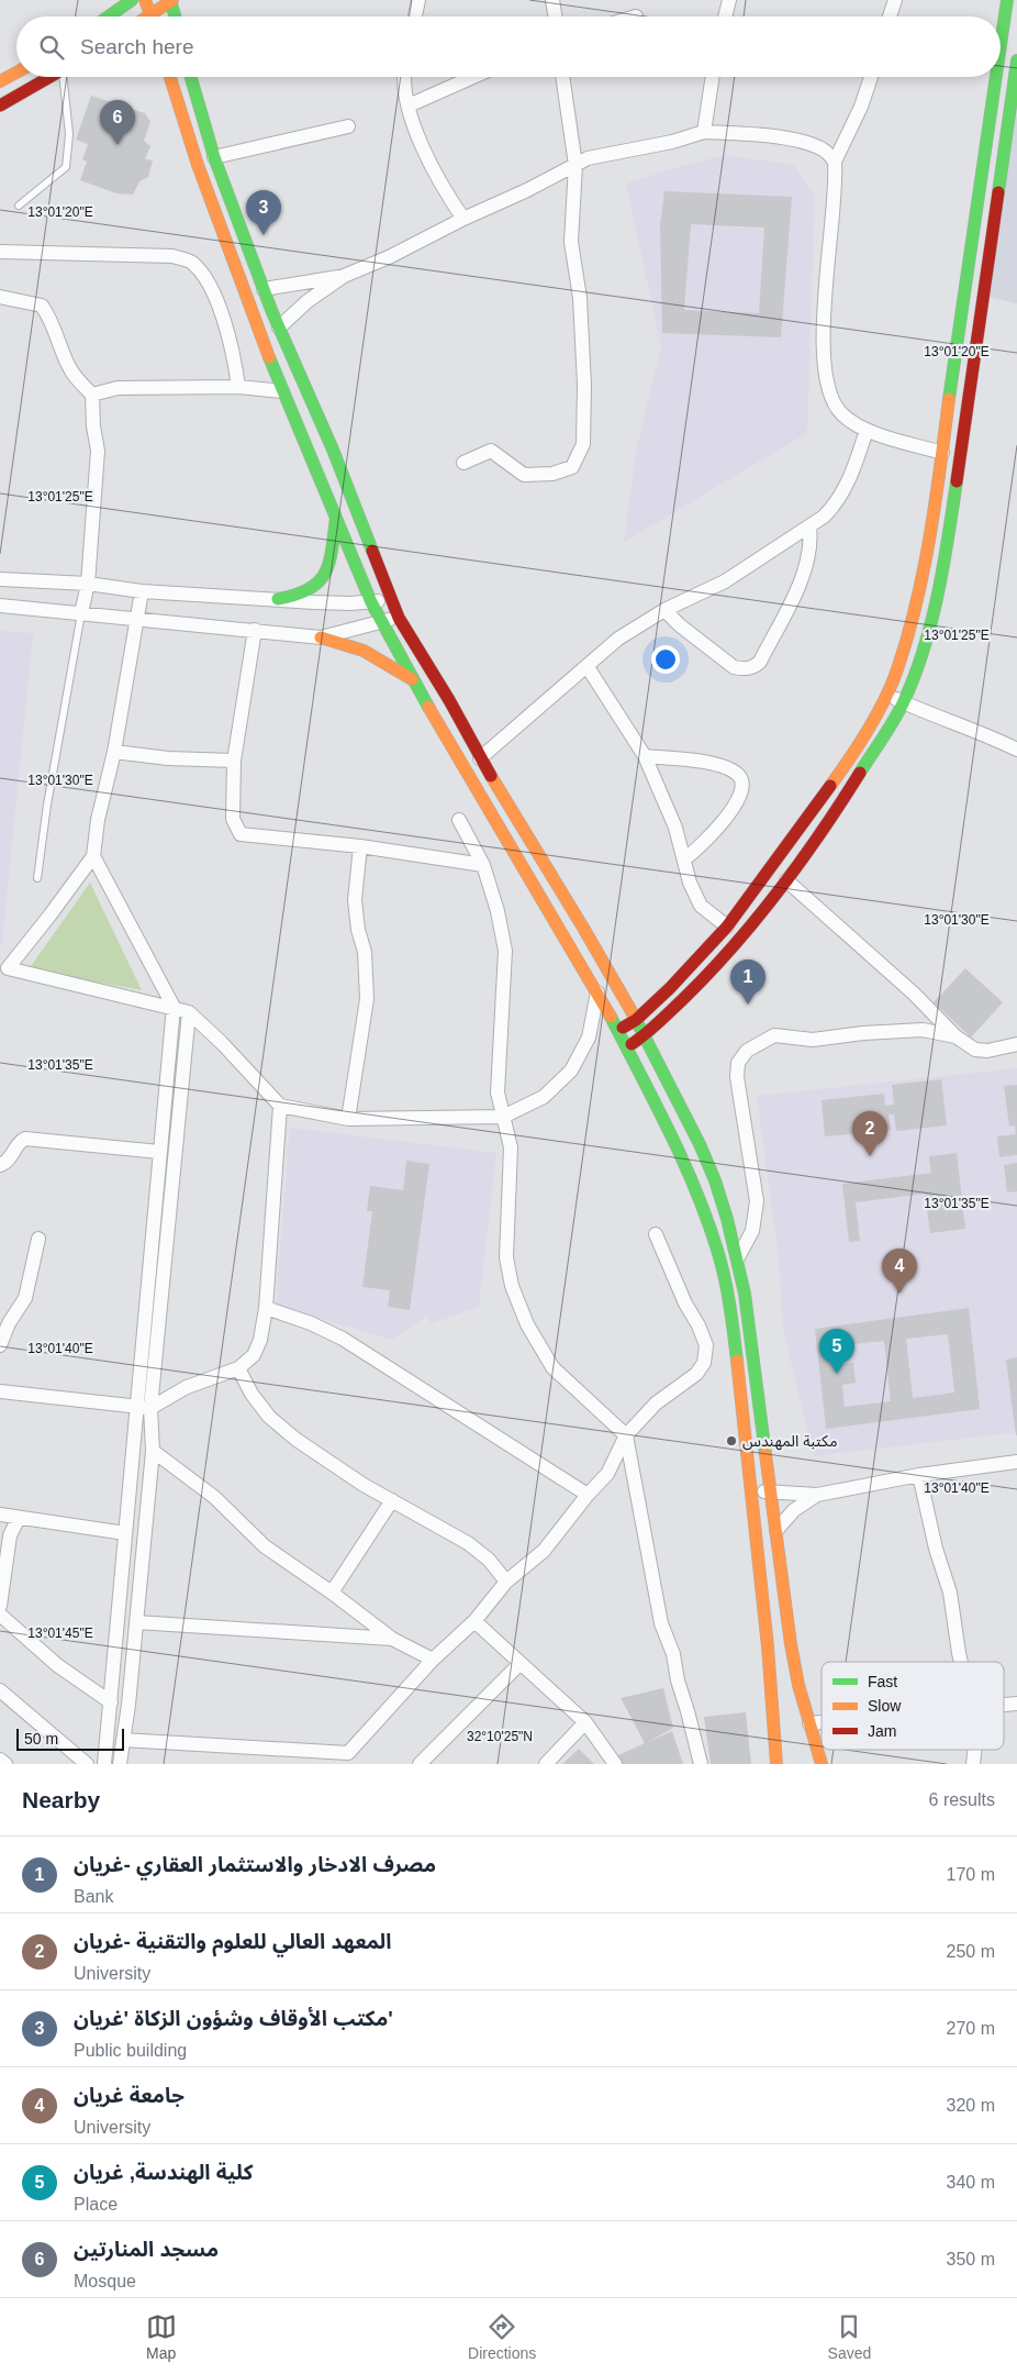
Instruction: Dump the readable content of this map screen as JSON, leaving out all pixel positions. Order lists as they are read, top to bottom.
{
  "places": ["مكتبة المهندس"],
  "legend": ["Fast", "Slow", "Jam"],
  "scale_bar": "50 m",
  "page": {
    "search": "Search here",
    "pins": [
      "6",
      "3",
      "1",
      "2",
      "4",
      "5"
    ],
    "scale": "50 m",
    "heading": ["Nearby", "6 results"],
    "list": [
      {
        "mark": "1",
        "name": "مصرف الادخار والاستثمار العقاري -غريان",
        "note": "Bank",
        "value": "170 m"
      },
      {
        "mark": "2",
        "name": "المعهد العالي للعلوم والتقنية -غريان",
        "note": "University",
        "value": "250 m"
      },
      {
        "mark": "3",
        "name": "مكتب الأوقاف وشؤون الزكاة 'غريان'",
        "note": "Public building",
        "value": "270 m"
      },
      {
        "mark": "4",
        "name": "جامعة غريان",
        "note": "University",
        "value": "320 m"
      },
      {
        "mark": "5",
        "name": "كلية الهندسة, غريان",
        "note": "Place",
        "value": "340 m"
      },
      {
        "mark": "6",
        "name": "مسجد المنارتين",
        "note": "Mosque",
        "value": "350 m"
      }
    ],
    "nav": ["Map", "Directions", "Saved"]
  },
  "coordinates": [
    "13°01'20\"E",
    "13°01'25\"E",
    "13°01'30\"E",
    "13°01'35\"E",
    "13°01'40\"E",
    "13°01'45\"E",
    "32°10'25\"N"
  ]
}
